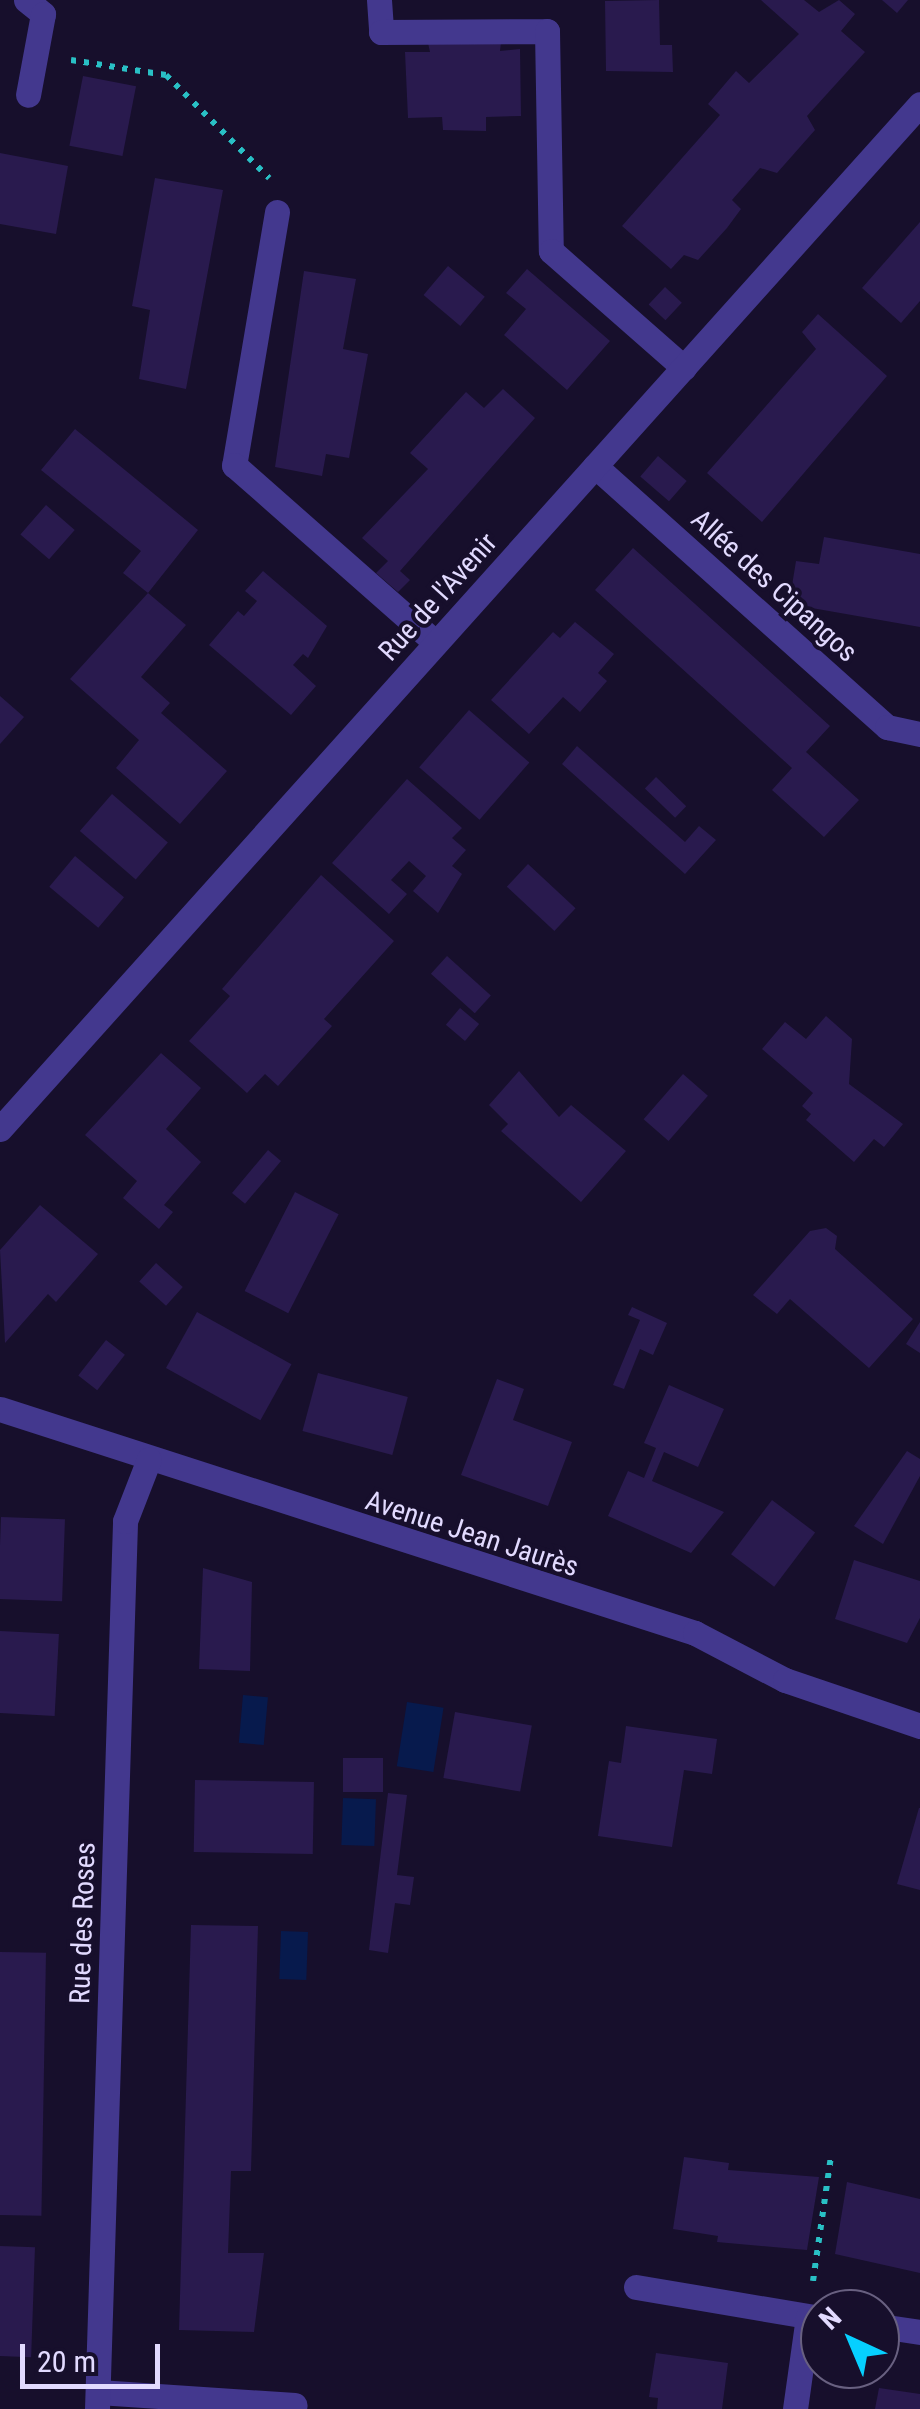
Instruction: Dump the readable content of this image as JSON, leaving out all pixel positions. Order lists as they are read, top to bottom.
{
  "streets": {
    "street": [
      "Allée des Cipangos",
      "Rue de l'Avenir",
      "Avenue Jean Jaurès",
      "Rue des Roses"
    ]
  },
  "crossings": [
    ["Allée des Cipangos", "Rue de l'Avenir"],
    ["Avenue Jean Jaurès", "Rue des Roses"]
  ],
  "scale_bar": "20 m",
  "north": "top left"
}
